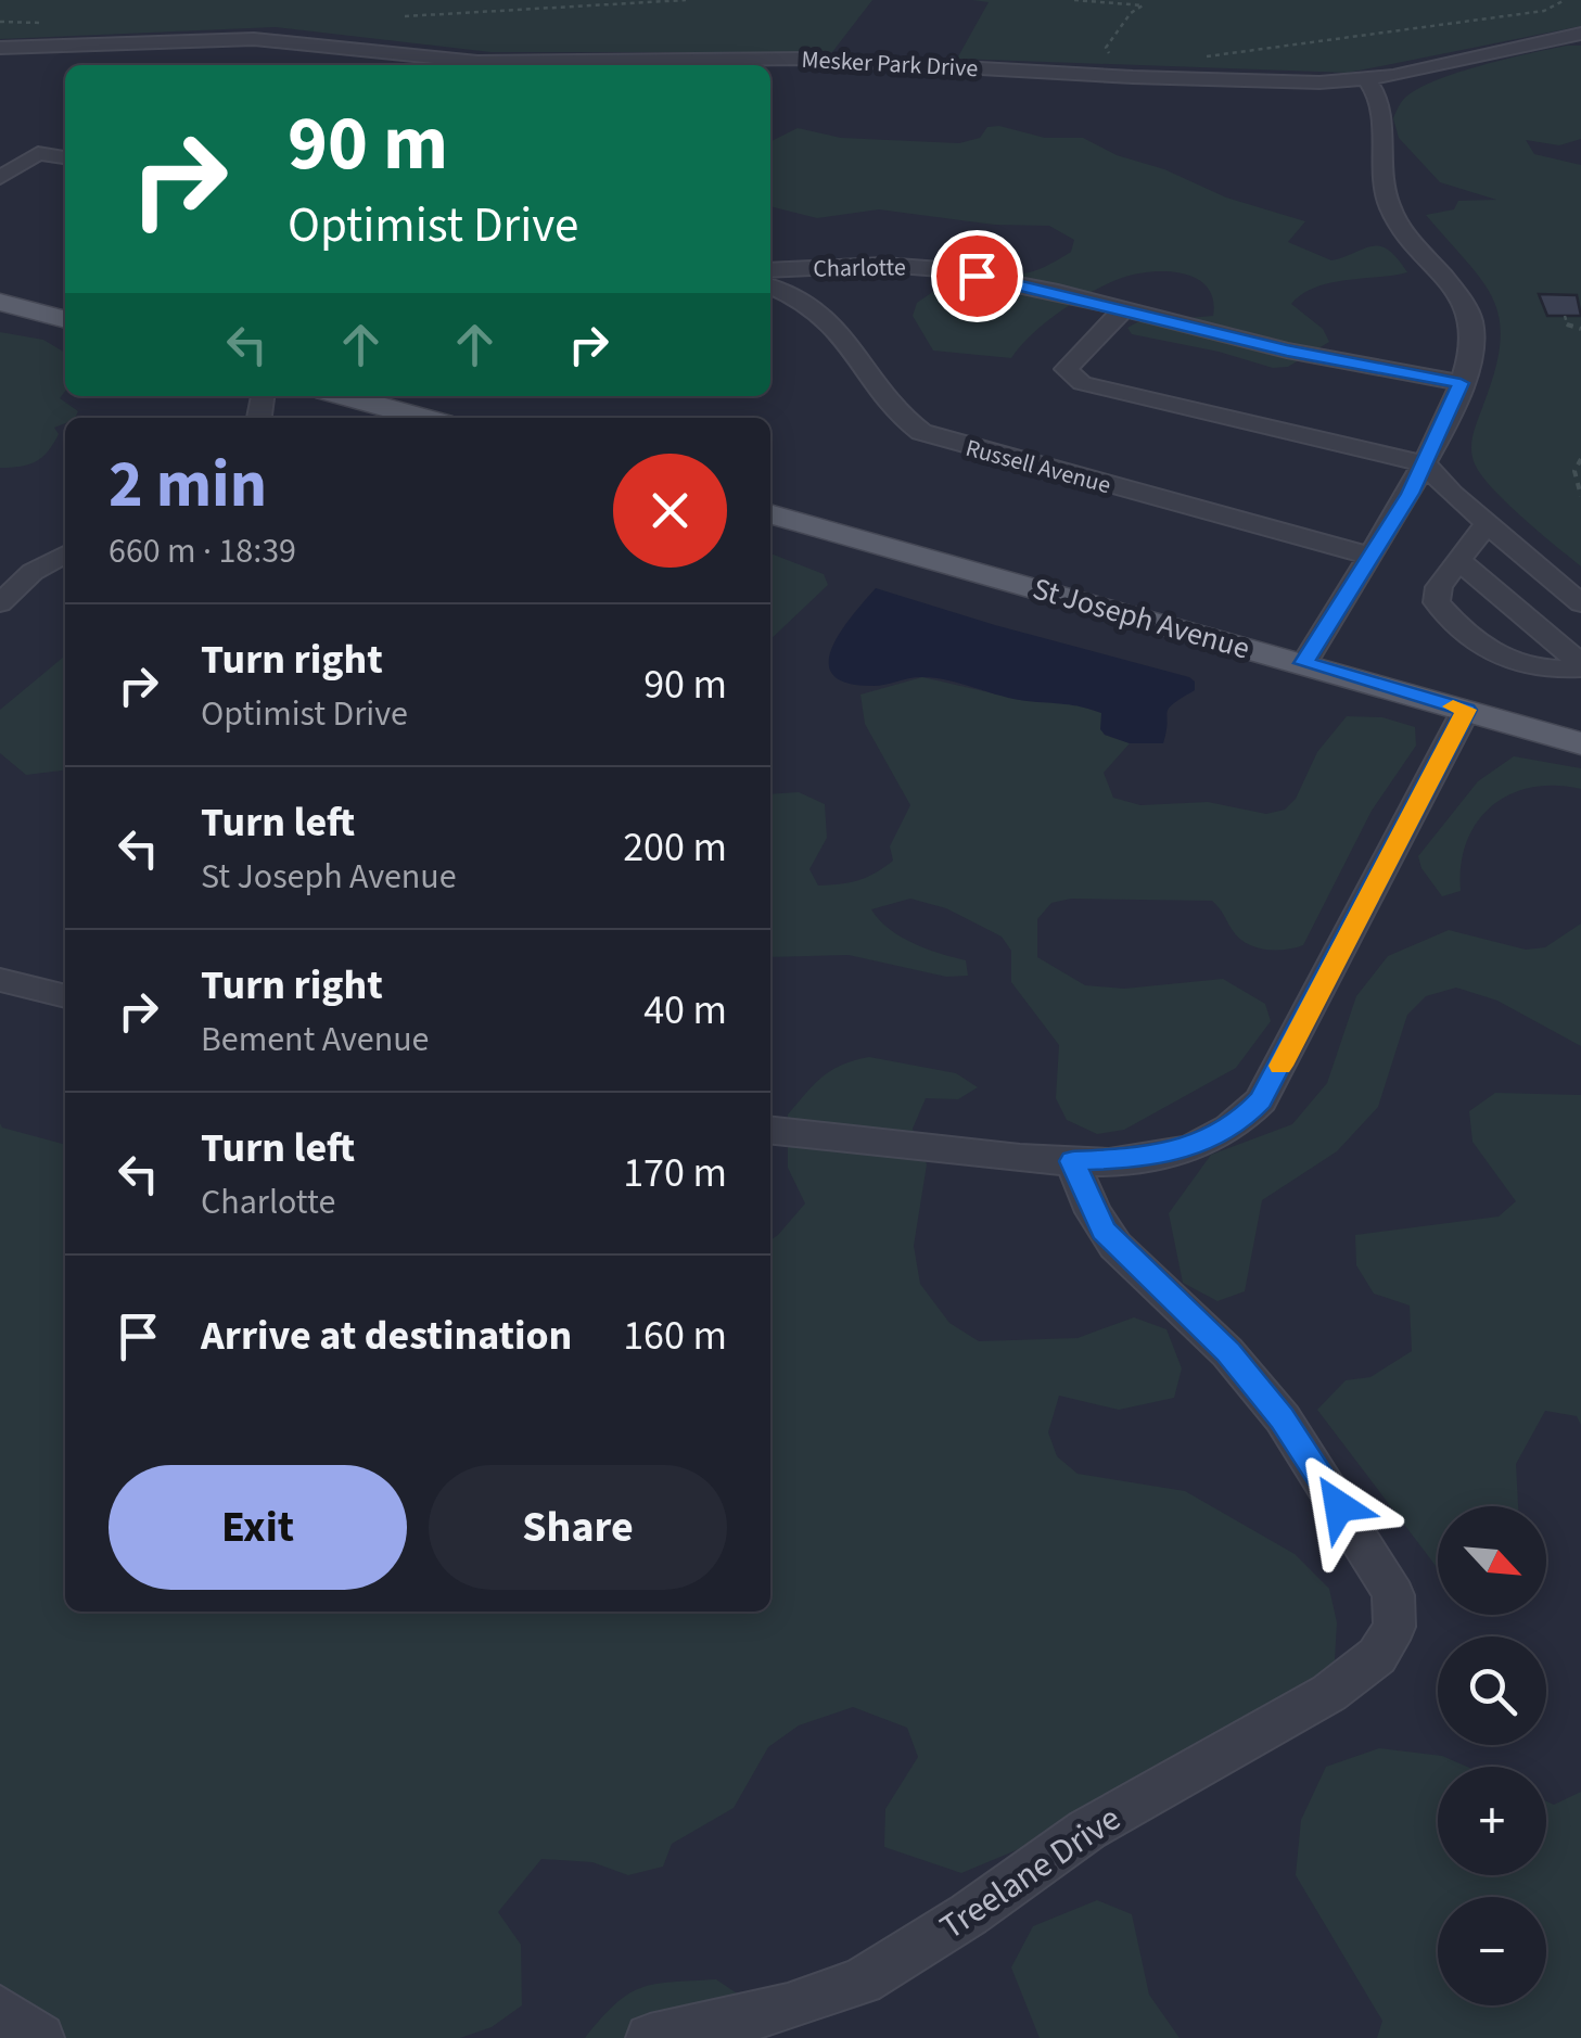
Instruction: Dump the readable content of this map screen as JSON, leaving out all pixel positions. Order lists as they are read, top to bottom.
{
  "streets": {
    "main road": ["St Joseph Avenue"],
    "street": [
      "Mesker Park Drive",
      "Charlotte",
      "Russell Avenue",
      "Treelane Drive"
    ]
  },
  "north": "bottom right",
  "page": {
    "turn": ["90 m", "Optimist Drive"],
    "heading": ["2 min", "660 m · 18:39"],
    "list": [
      {
        "name": "Turn right",
        "note": "Optimist Drive",
        "value": "90 m"
      },
      {
        "name": "Turn left",
        "note": "St Joseph Avenue",
        "value": "200 m"
      },
      {
        "name": "Turn right",
        "note": "Bement Avenue",
        "value": "40 m"
      },
      {
        "name": "Turn left",
        "note": "Charlotte",
        "value": "170 m"
      },
      {
        "name": "Arrive at destination",
        "value": "160 m"
      }
    ],
    "buttons": ["Exit", "Share"],
    "map_buttons": ["+", "−"]
  }
}
